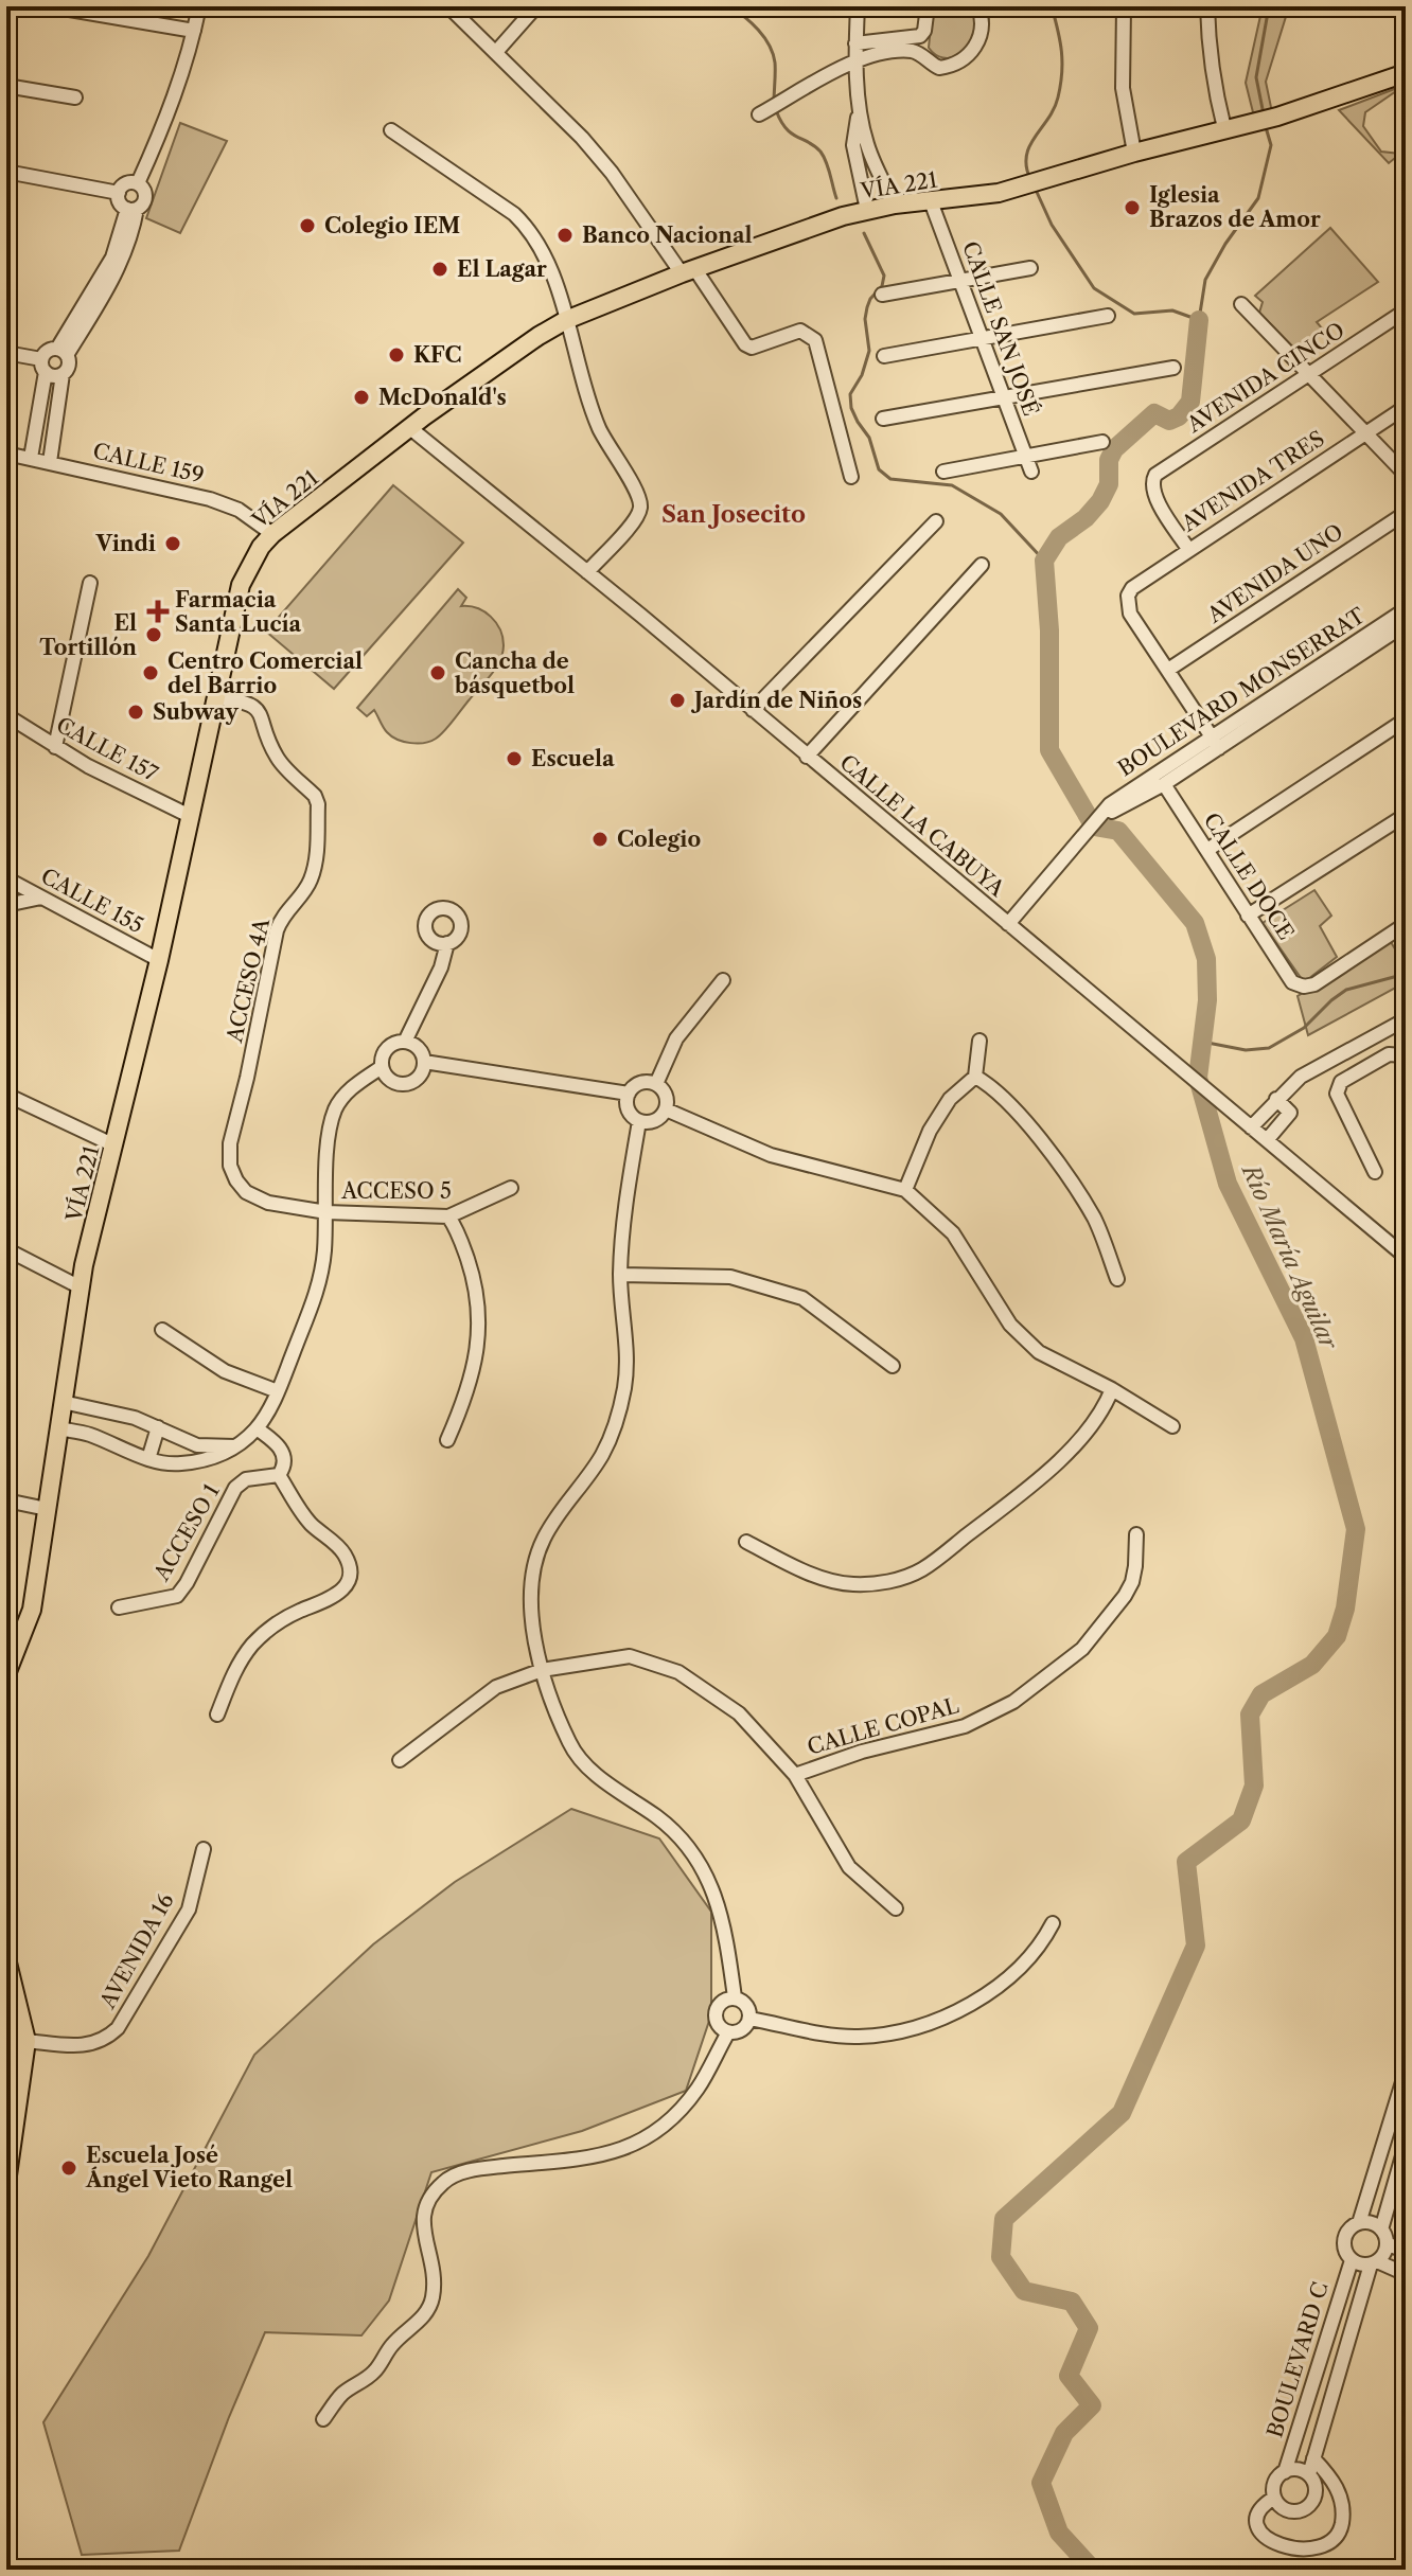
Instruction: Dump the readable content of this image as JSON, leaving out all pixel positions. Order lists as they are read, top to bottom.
{
  "streets": {
    "main road": ["VÍA 221"],
    "street": [
      "CALLE SAN JOSÉ",
      "AVENIDA CINCO",
      "CALLE 159",
      "AVENIDA TRES",
      "AVENIDA UNO",
      "BOULEVARD MONSERRAT",
      "CALLE 157",
      "CALLE LA CABUYA",
      "CALLE DOCE",
      "CALLE 155",
      "ACCESO 4A",
      "ACCESO 5",
      "ACCESO 1",
      "CALLE COPAL",
      "AVENIDA 16",
      "BOULEVARD C"
    ]
  },
  "crossings": [
    ["VÍA 221", "CALLE SAN JOSÉ"],
    ["VÍA 221", "CALLE 159"],
    ["VÍA 221", "CALLE 157"],
    ["VÍA 221", "CALLE LA CABUYA"],
    ["VÍA 221", "CALLE 155"],
    ["VÍA 221", "ACCESO 4A"],
    ["AVENIDA CINCO", "AVENIDA TRES"],
    ["AVENIDA TRES", "AVENIDA UNO"],
    ["BOULEVARD MONSERRAT", "CALLE LA CABUYA"],
    ["BOULEVARD MONSERRAT", "CALLE DOCE"],
    ["ACCESO 4A", "ACCESO 5"]
  ],
  "districts": ["San Josecito"],
  "water": ["Río María Aguilar"],
  "places": {
    "other": [
      "Iglesia Brazos de Amor",
      "Colegio IEM",
      "Banco Nacional",
      "El Lagar",
      "KFC",
      "McDonald's",
      "Vindi",
      "El Tortillón",
      "Centro Comercial del Barrio",
      "Cancha de básquetbol",
      "Jardín de Niños",
      "Subway",
      "Escuela",
      "Colegio",
      "Escuela José Ángel Vieto Rangel"
    ],
    "health": ["Farmacia Santa Lucía"]
  }
}
